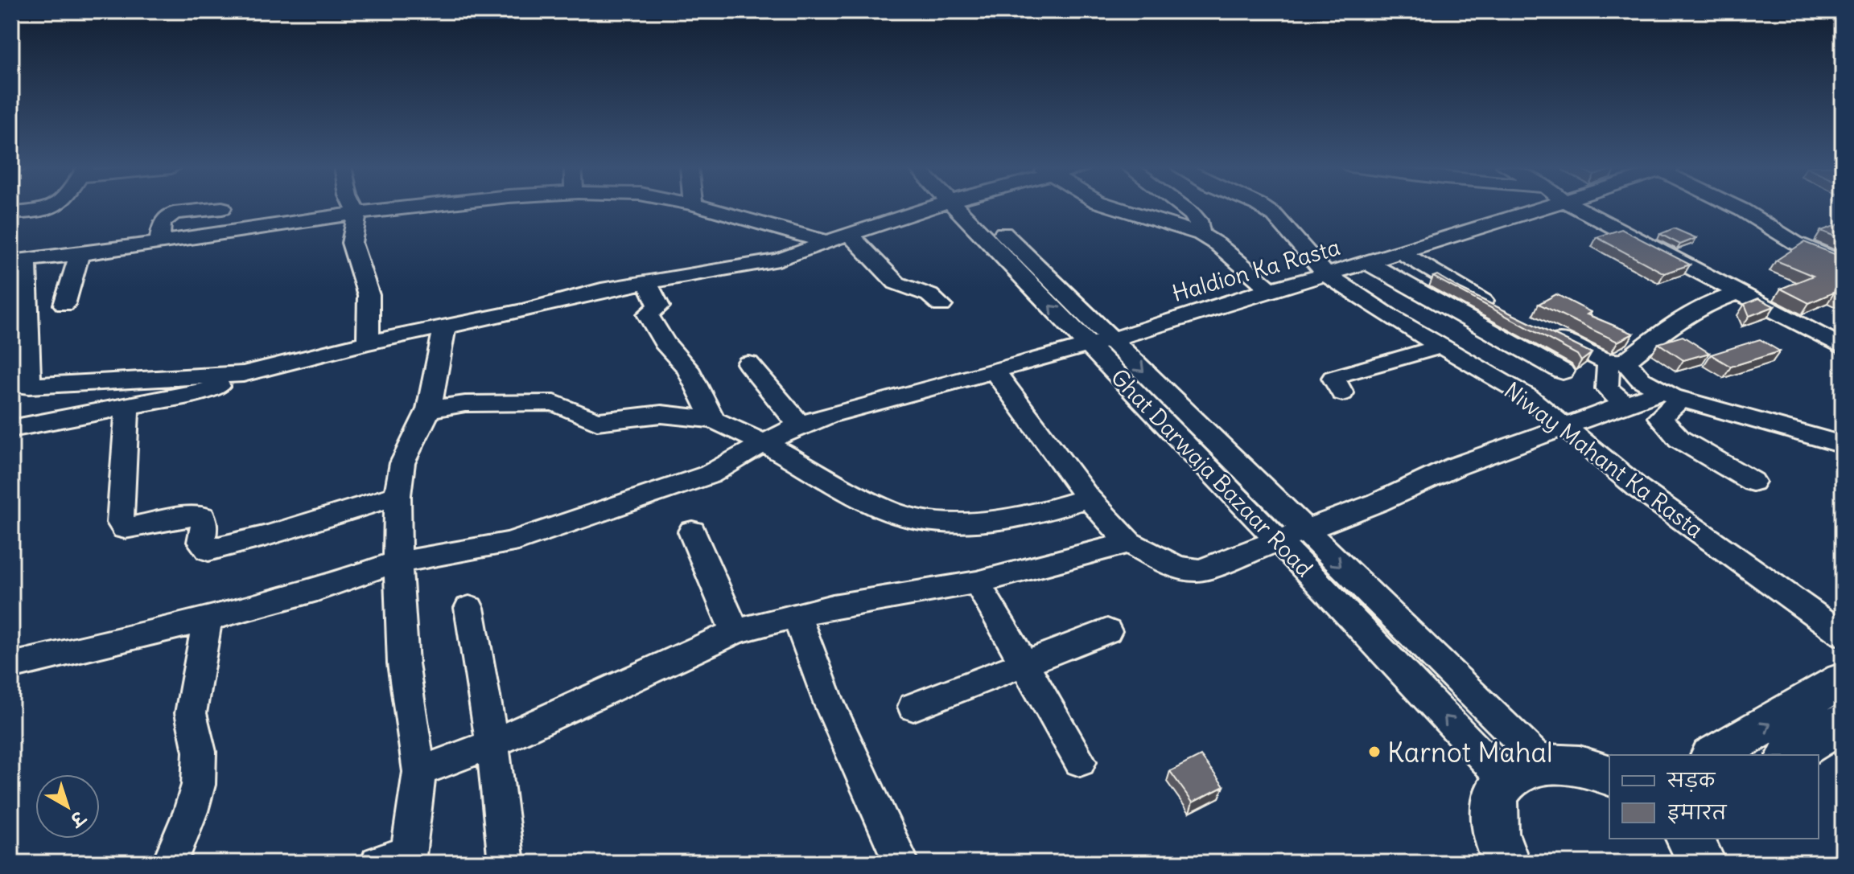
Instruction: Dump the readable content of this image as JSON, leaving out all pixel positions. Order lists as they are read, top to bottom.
{
  "streets": {
    "street": ["Haldion Ka Rasta", "Niway Mahant Ka Rasta", "Ghat Darwaja Bazaar Road"]
  },
  "crossings": [
    ["Haldion Ka Rasta", "Niway Mahant Ka Rasta"],
    ["Haldion Ka Rasta", "Ghat Darwaja Bazaar Road"]
  ],
  "places": ["Karnot Mahal"],
  "legend": ["सड़क", "इमारत"],
  "north": "bottom right"
}
